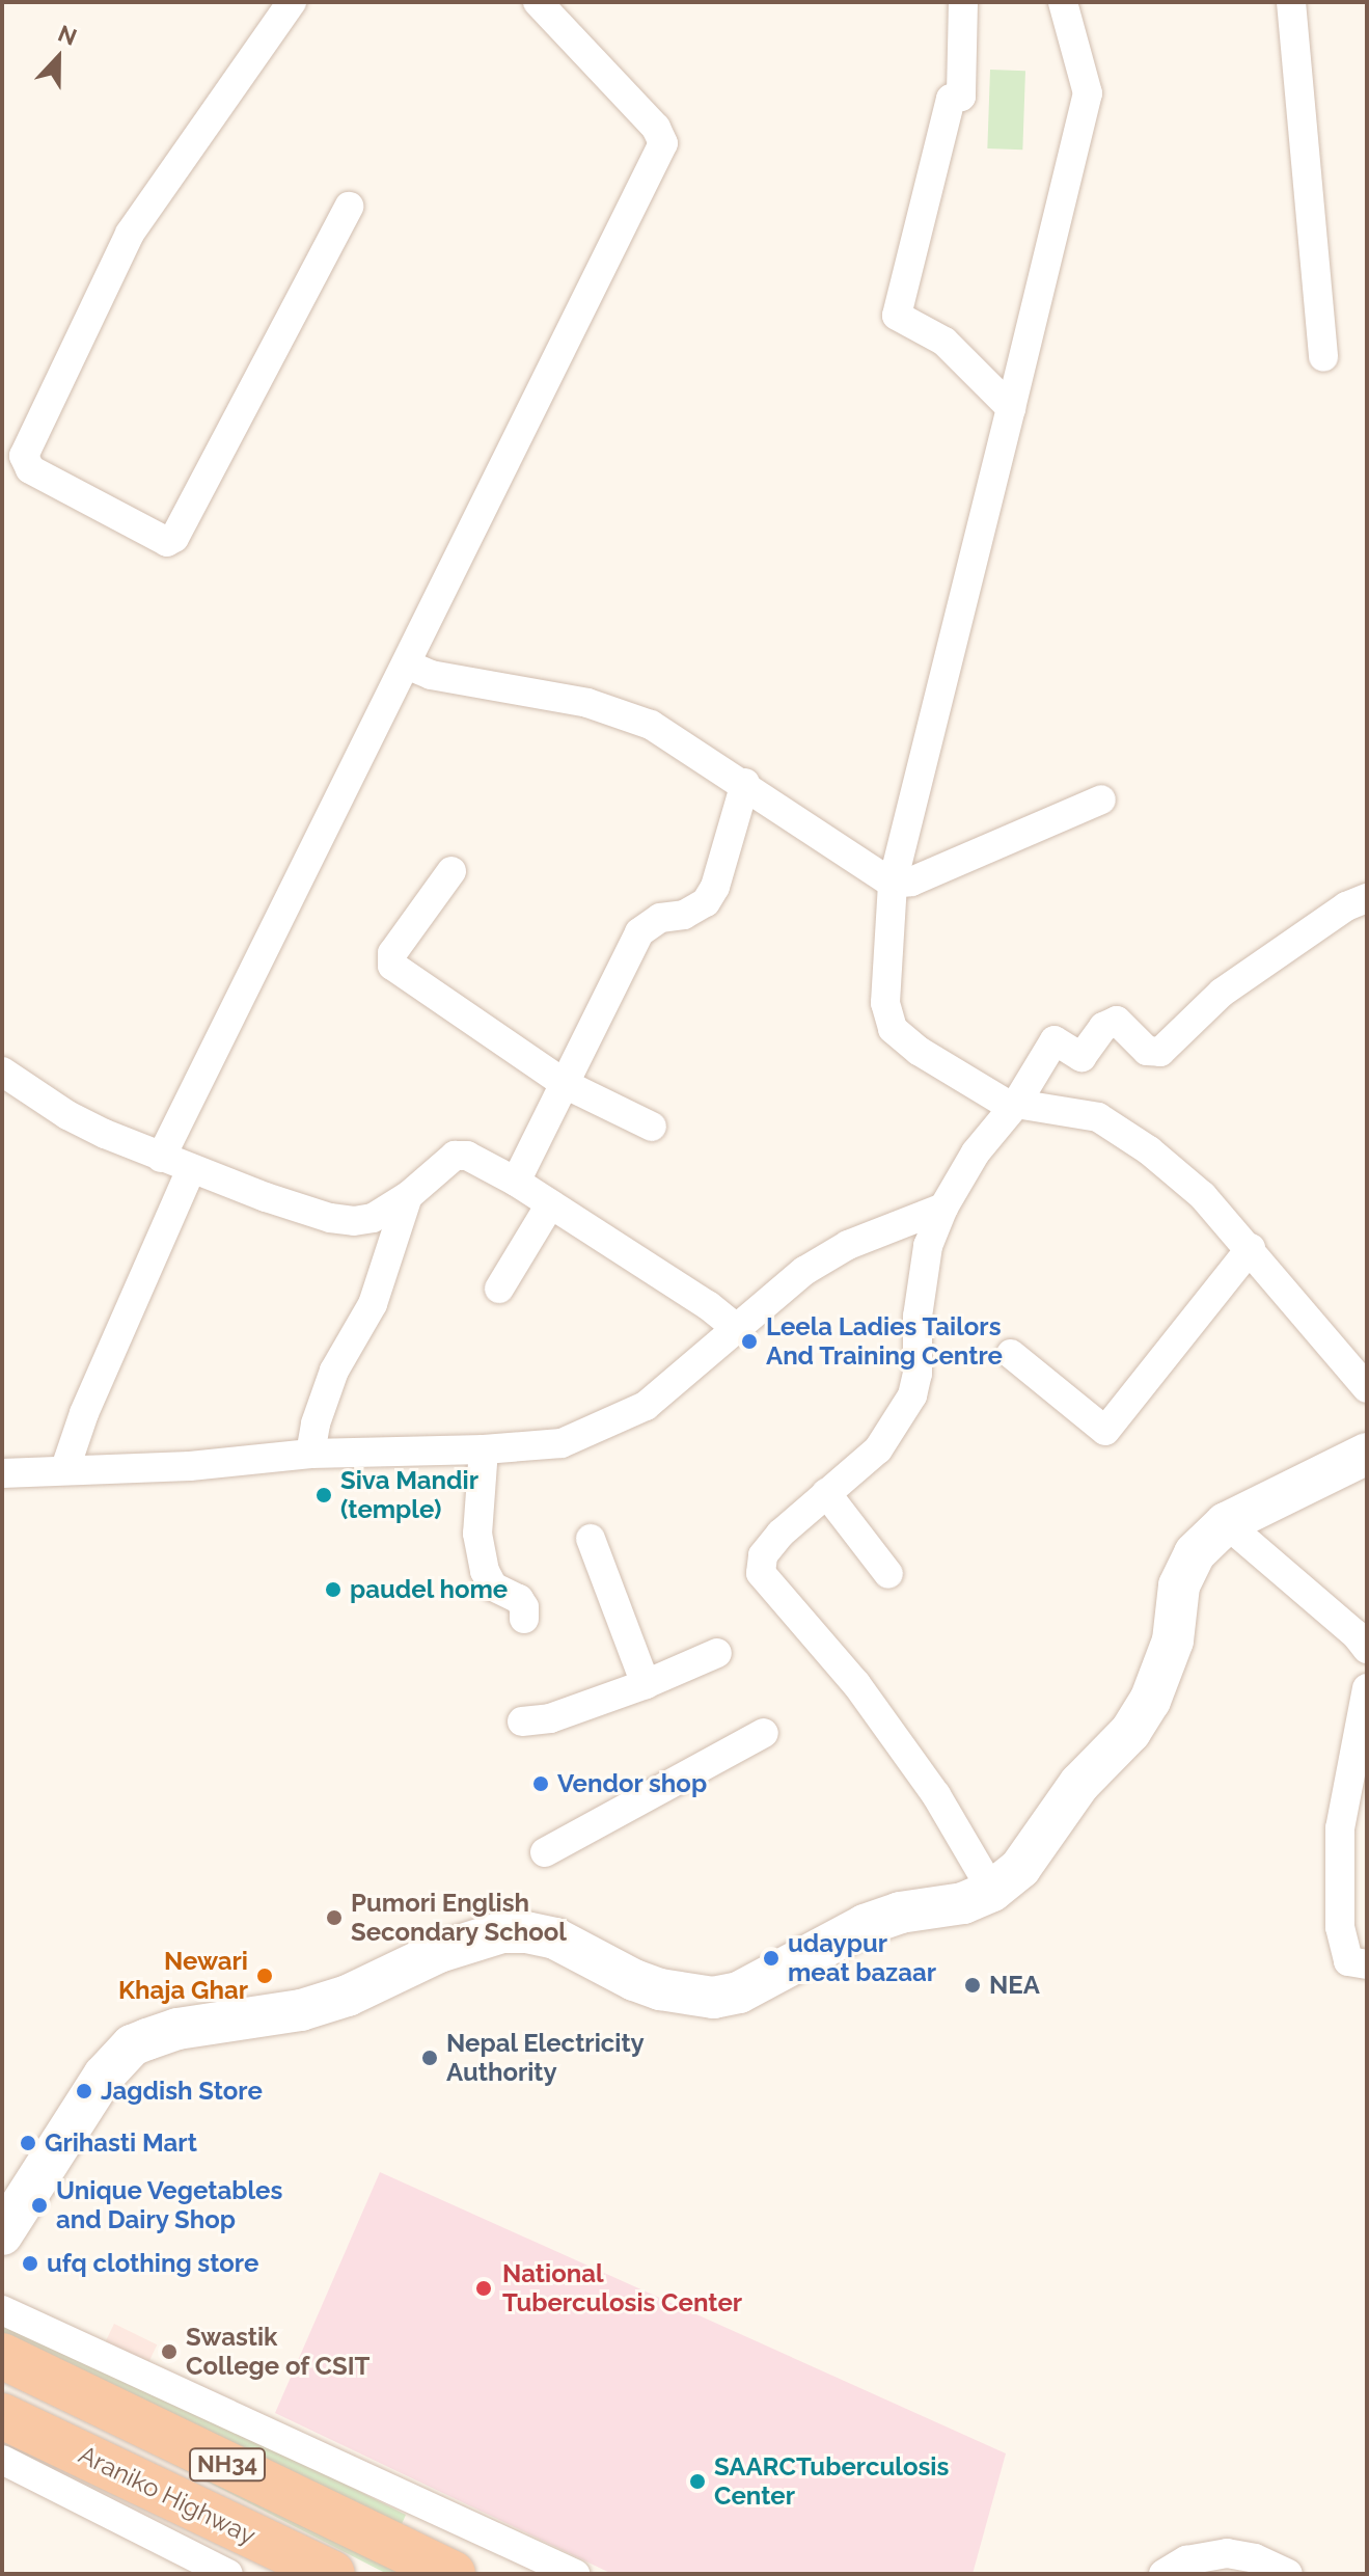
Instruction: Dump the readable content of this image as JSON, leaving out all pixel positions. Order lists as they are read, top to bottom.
{
  "streets": {
    "highway": ["NH34", "Araniko Highway"]
  },
  "places": [
    "Leela Ladies Tailors And Training Centre",
    "Siva Mandir (temple)",
    "paudel home",
    "Vendor shop",
    "Pumori English Secondary School",
    "udaypur meat bazaar",
    "Newari Khaja Ghar",
    "NEA",
    "Nepal Electricity Authority",
    "Jagdish Store",
    "Grihasti Mart",
    "Unique Vegetables and Dairy Shop",
    "ufq clothing store",
    "National Tuberculosis Center",
    "Swastik College of CSIT",
    "SAARCTuberculosis Center"
  ],
  "north": "top"
}
